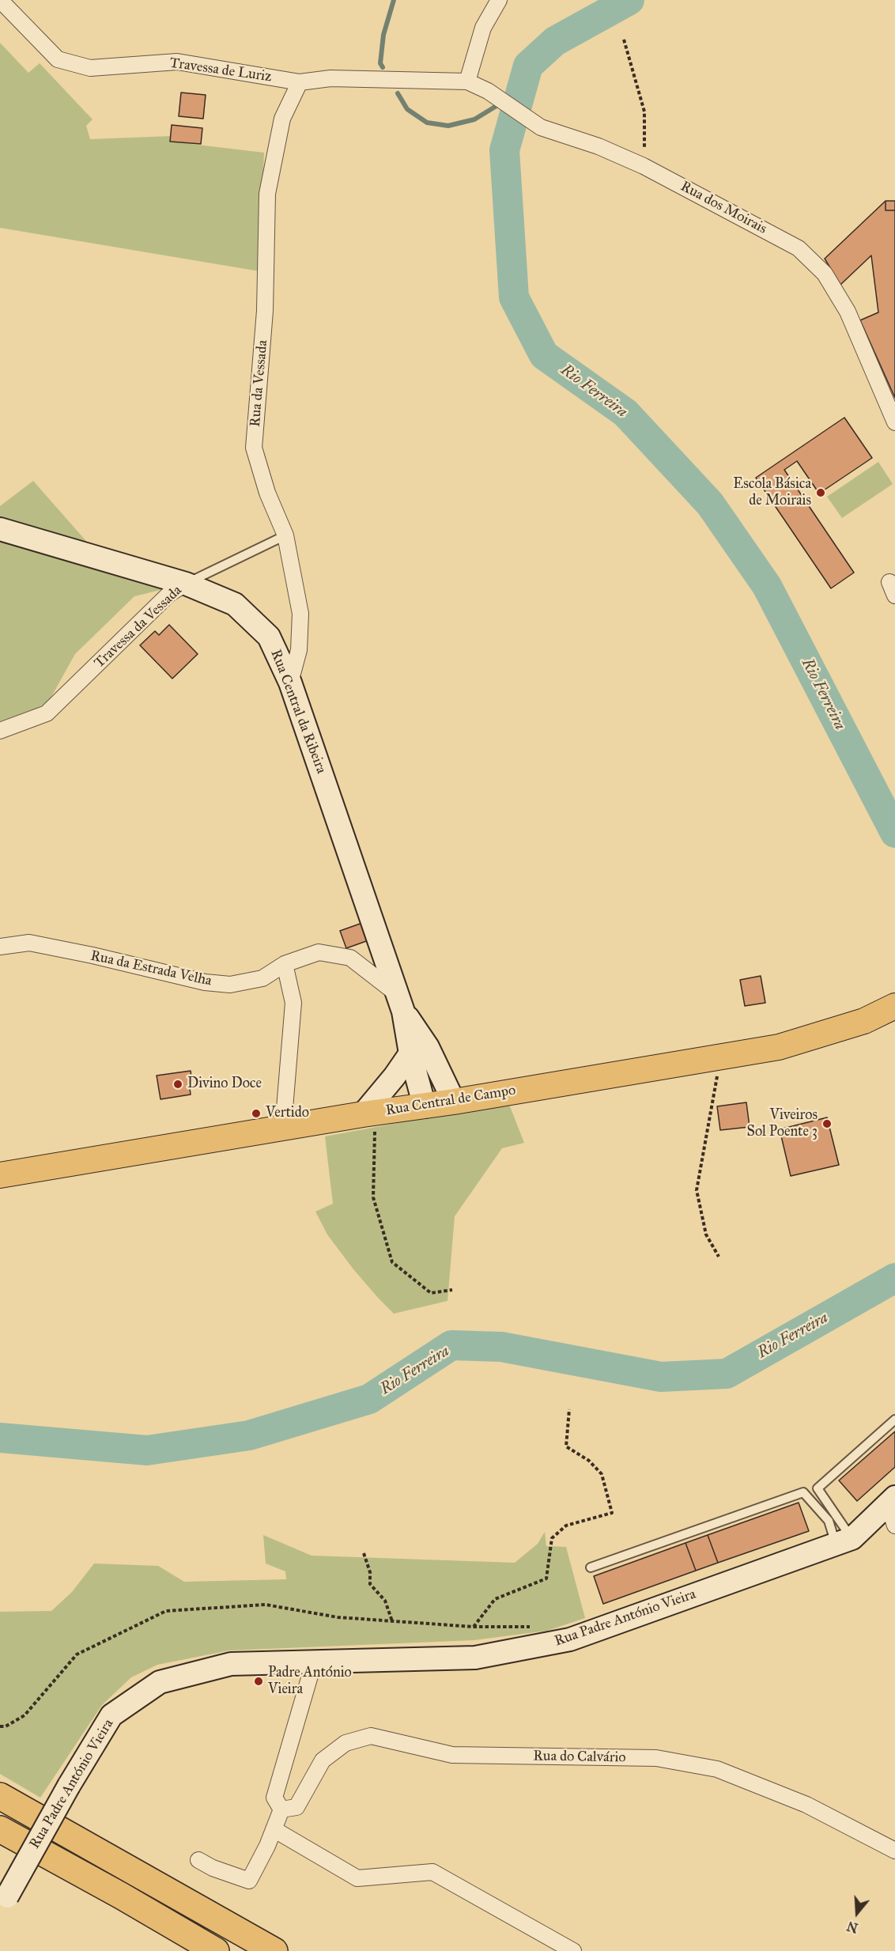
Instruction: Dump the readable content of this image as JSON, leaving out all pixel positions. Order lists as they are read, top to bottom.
{
  "streets": {
    "main road": ["Rua Central de Campo"],
    "street": [
      "Travessa de Luriz",
      "Rua dos Moirais",
      "Rua da Vessada",
      "Travessa da Vessada",
      "Rua Central da Ribeira",
      "Rua da Estrada Velha",
      "Rua Padre António Vieira",
      "Rua do Calvário"
    ]
  },
  "crossings": [
    ["Travessa de Luriz", "Rua dos Moirais"],
    ["Travessa de Luriz", "Rua da Vessada"],
    ["Rua da Vessada", "Travessa da Vessada"],
    ["Rua da Vessada", "Rua Central da Ribeira"],
    ["Travessa da Vessada", "Rua Central da Ribeira"],
    ["Rua Central da Ribeira", "Rua da Estrada Velha"],
    ["Rua Central da Ribeira", "Rua Central de Campo"]
  ],
  "water": ["Rio Ferreira"],
  "places": [
    "Escola Básica de Moirais",
    "Divino Doce",
    "Vertido",
    "Viveiros Sol Poente 3",
    "Padre António Vieira"
  ],
  "north": "bottom"
}
